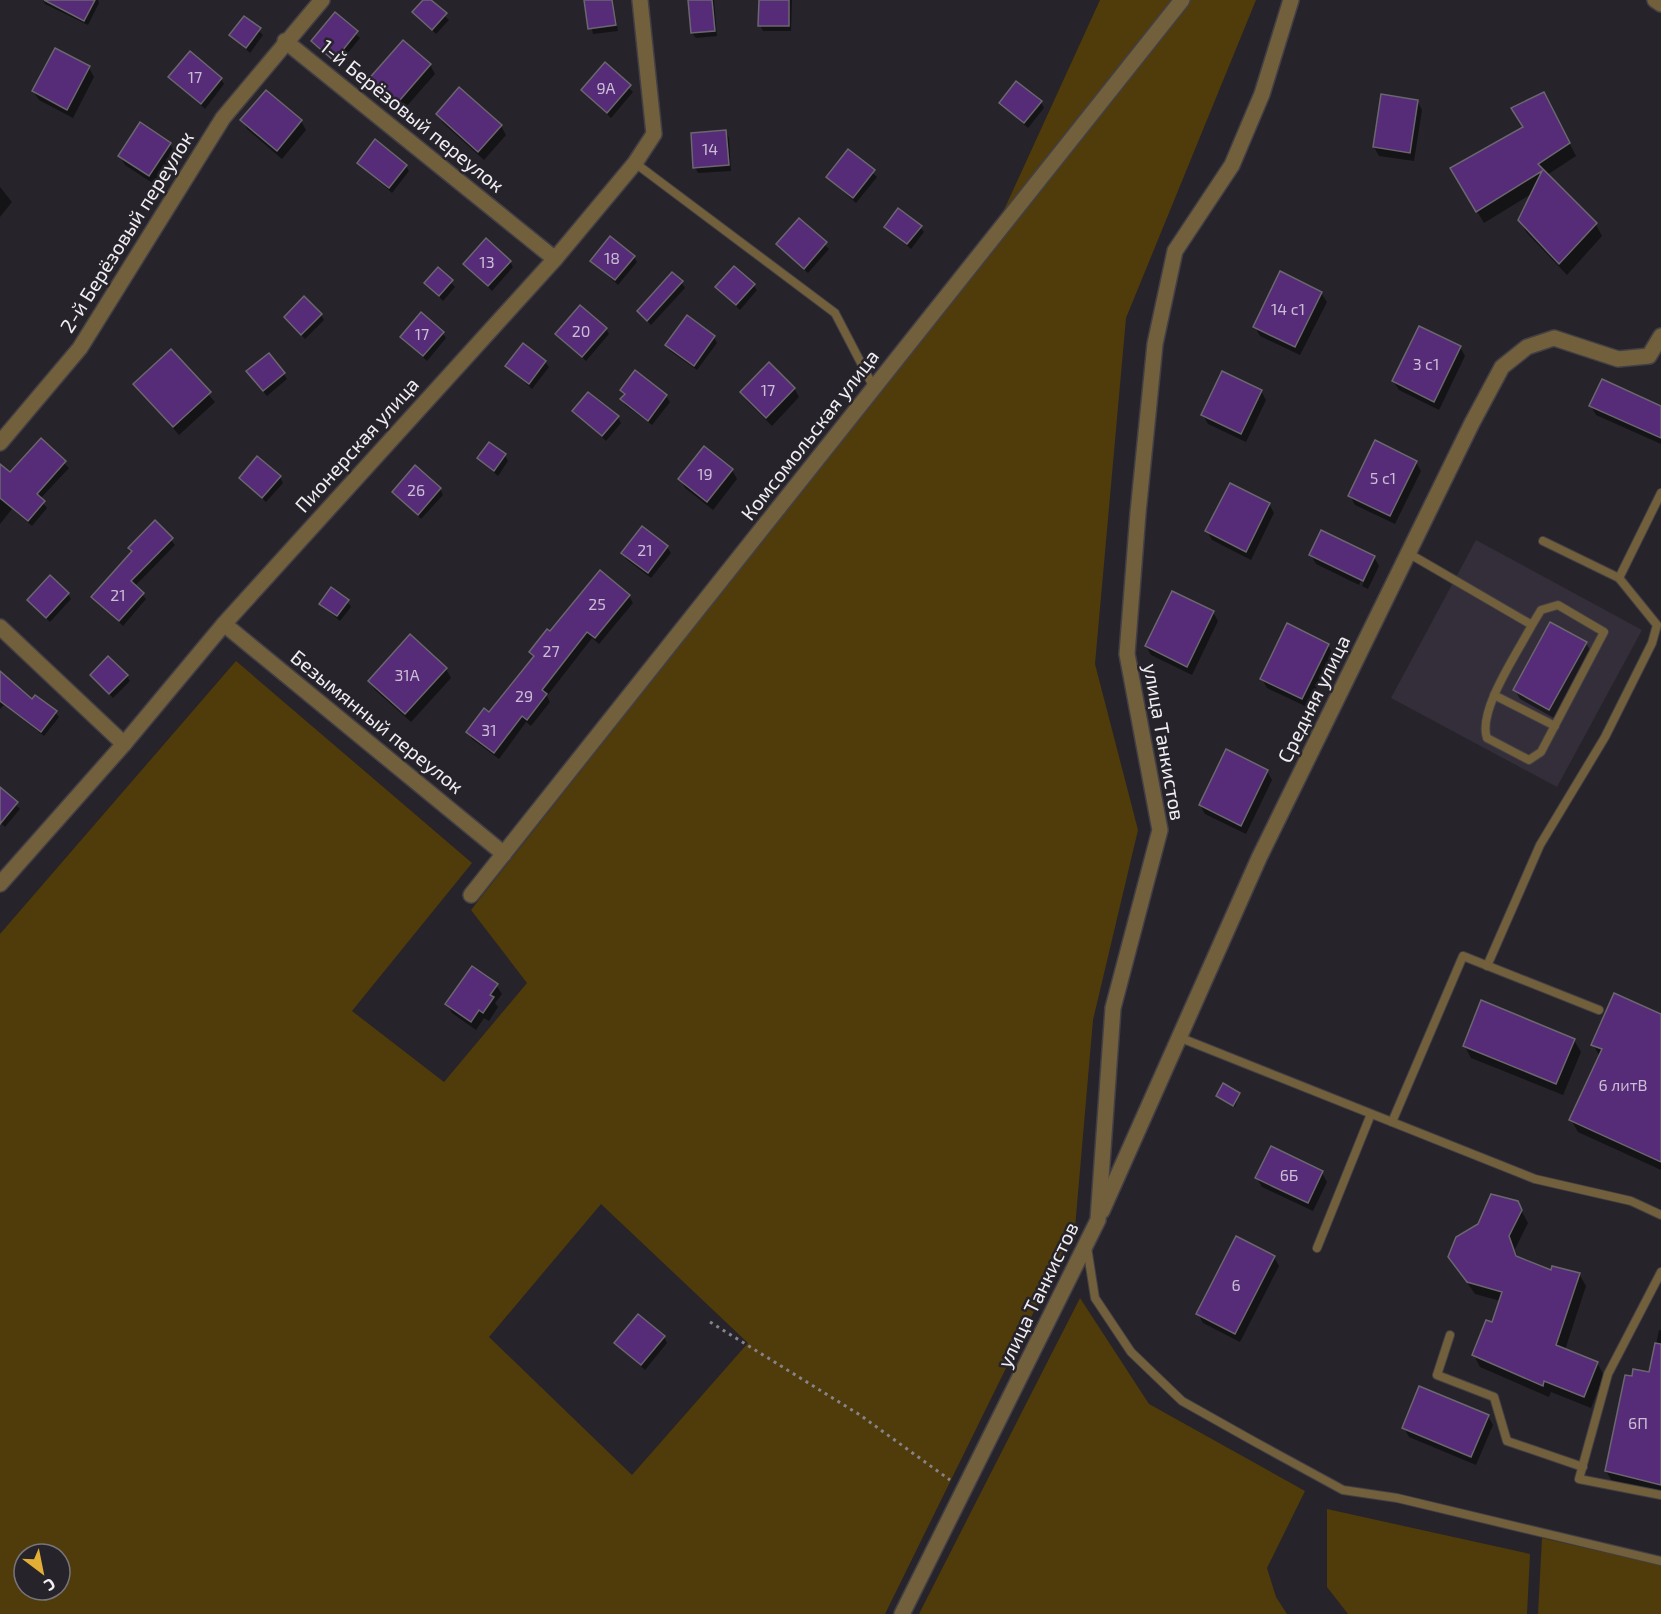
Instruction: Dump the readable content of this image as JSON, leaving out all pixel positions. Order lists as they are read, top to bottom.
{
  "streets": {
    "street": [
      "1-й Берёзовый переулок",
      "2-й Берёзовый переулок",
      "Комсомольская улица",
      "Пионерская улица",
      "Средняя улица",
      "Безымянный переулок",
      "улица Танкистов"
    ]
  },
  "crossings": [
    ["1-й Берёзовый переулок", "2-й Берёзовый переулок"],
    ["1-й Берёзовый переулок", "Пионерская улица"],
    ["Комсомольская улица", "Безымянный переулок"],
    ["Пионерская улица", "Безымянный переулок"],
    ["Средняя улица", "улица Танкистов"]
  ],
  "house_numbers": [
    "17",
    "9А",
    "14",
    "18",
    "13",
    "14 с1",
    "20",
    "17",
    "3 с1",
    "17",
    "19",
    "5 с1",
    "26",
    "21",
    "21",
    "25",
    "27",
    "31А",
    "29",
    "31",
    "6 литВ",
    "6Б",
    "6",
    "6П"
  ],
  "north": "bottom right"
}
